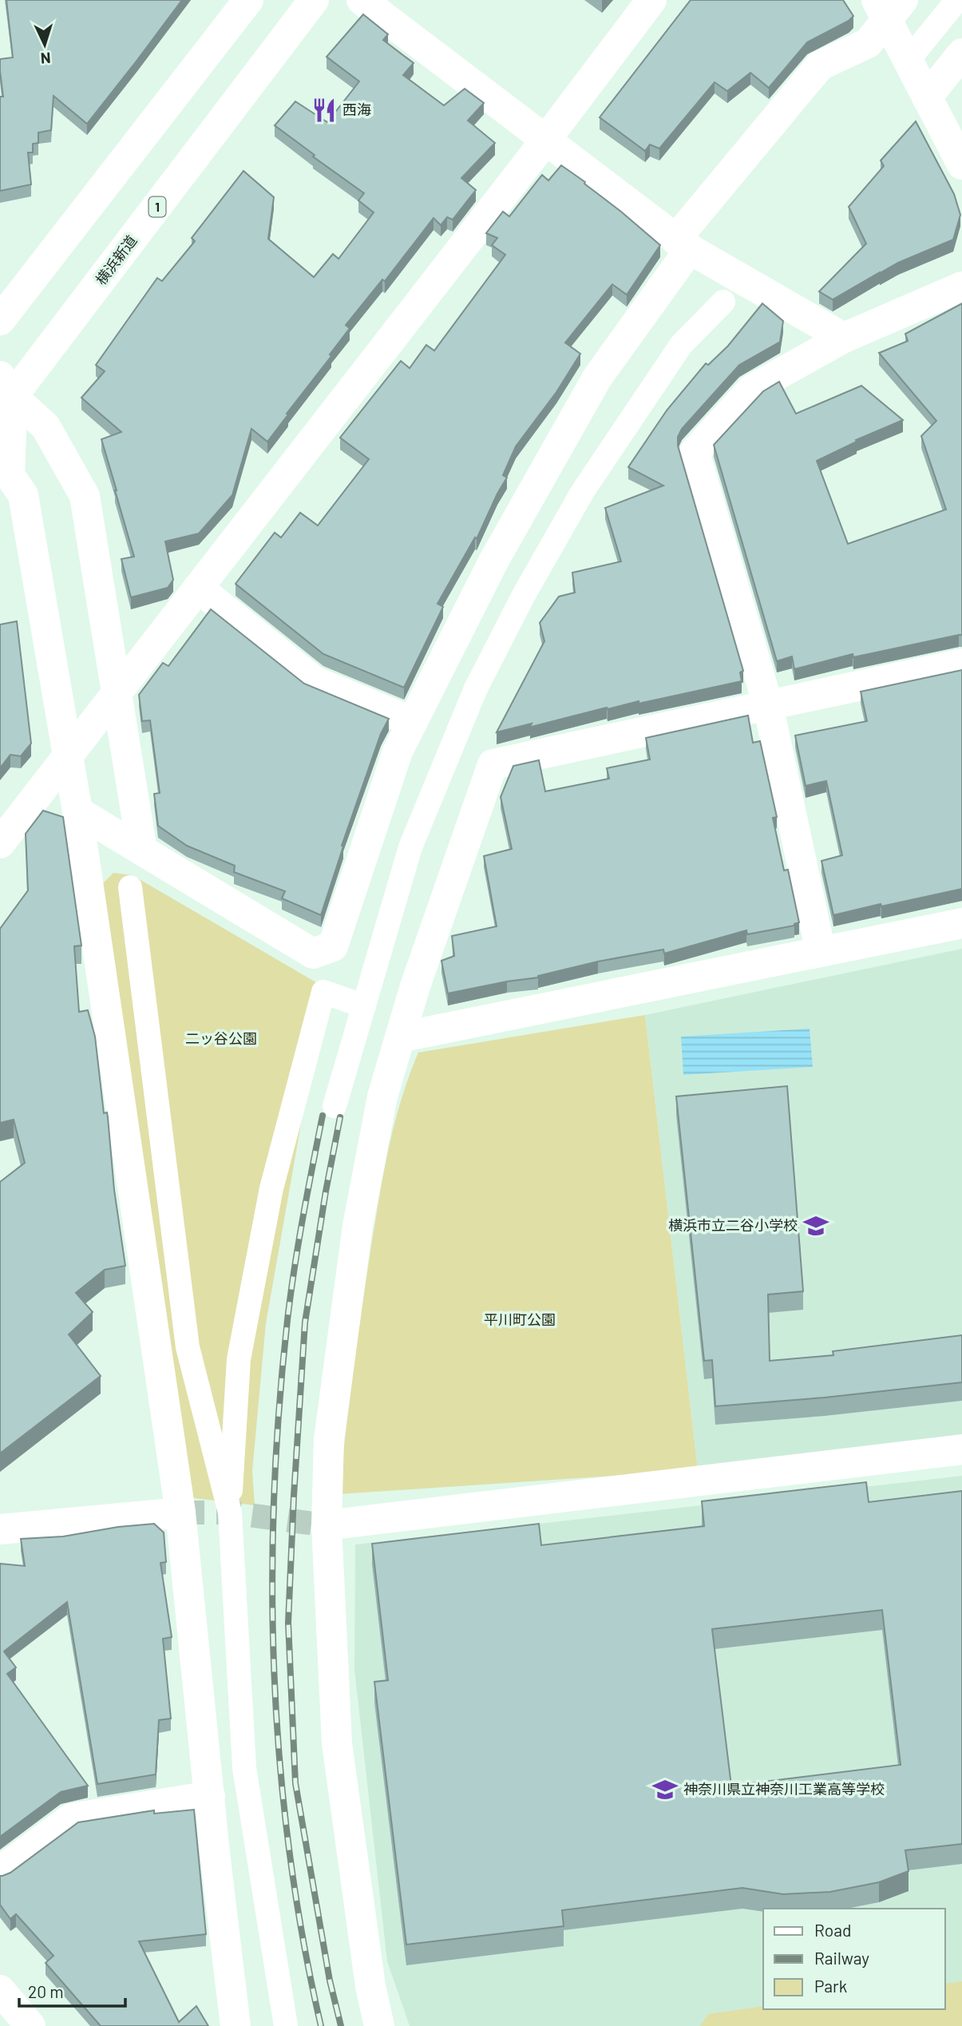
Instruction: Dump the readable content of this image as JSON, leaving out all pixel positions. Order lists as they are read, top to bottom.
{
  "streets": {
    "main road": ["1", "横浜新道"]
  },
  "parks": ["二ッ谷公園", "平川町公園"],
  "places": {
    "restaurant": ["西海"],
    "school or university": ["横浜市立二谷小学校", "神奈川県立神奈川工業高等学校"]
  },
  "legend": ["Road", "Railway", "Park"],
  "scale_bar": "20 m",
  "north": "bottom"
}
